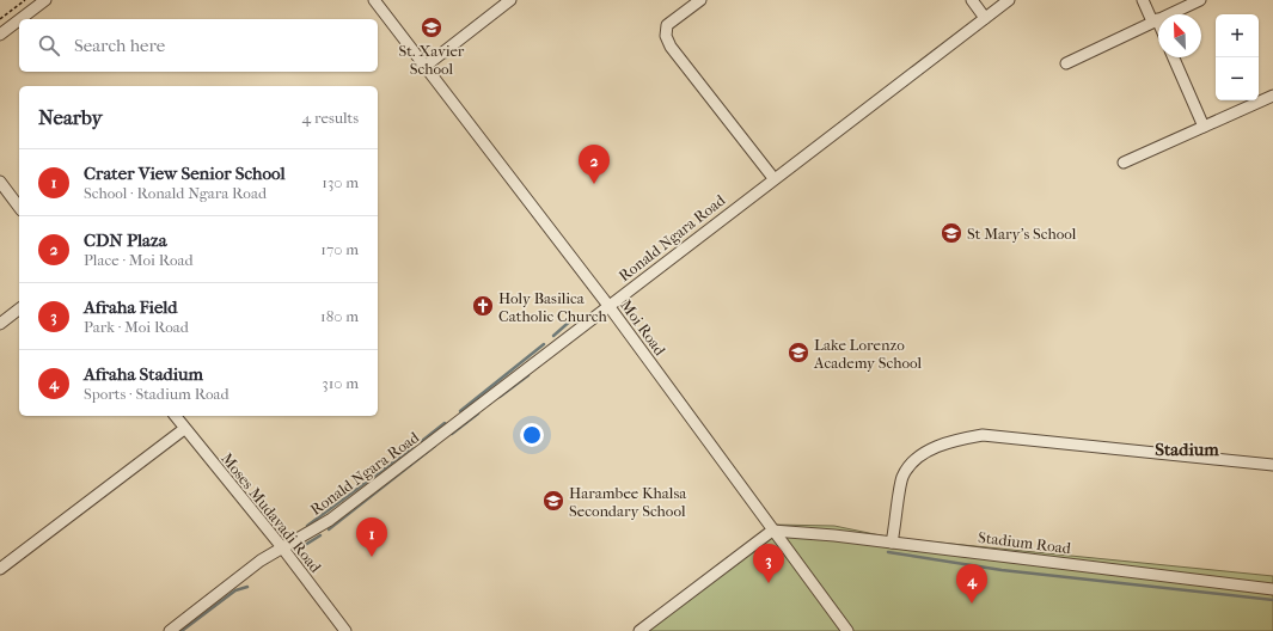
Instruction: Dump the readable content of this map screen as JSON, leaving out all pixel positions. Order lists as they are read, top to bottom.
{
  "streets": {
    "street": [
      "Ronald Ngara Road",
      "Moi Road",
      "Moses Mudavadi Road",
      "Stadium Road"
    ]
  },
  "crossings": [
    ["Ronald Ngara Road", "Moi Road"],
    ["Ronald Ngara Road", "Moses Mudavadi Road"],
    ["Moi Road", "Stadium Road"]
  ],
  "districts": ["Stadium"],
  "places": {
    "school or university": [
      "St. Xavier School",
      "St Mary's School",
      "Lake Lorenzo Academy School",
      "Harambee Khalsa Secondary School"
    ],
    "church": ["Holy Basilica Catholic Church"]
  },
  "north": "top left",
  "page": {
    "map_buttons": ["+", "−"],
    "search": "Search here",
    "heading": ["Nearby", "4 results"],
    "pins": [
      "2",
      "1",
      "3",
      "4"
    ],
    "list": [
      {
        "mark": "1",
        "name": "Crater View Senior School",
        "note": "School · Ronald Ngara Road",
        "value": "130 m"
      },
      {
        "mark": "2",
        "name": "CDN Plaza",
        "note": "Place · Moi Road",
        "value": "170 m"
      },
      {
        "mark": "3",
        "name": "Afraha Field",
        "note": "Park · Moi Road",
        "value": "180 m"
      },
      {
        "mark": "4",
        "name": "Afraha Stadium",
        "note": "Sports · Stadium Road",
        "value": "310 m"
      }
    ]
  }
}
